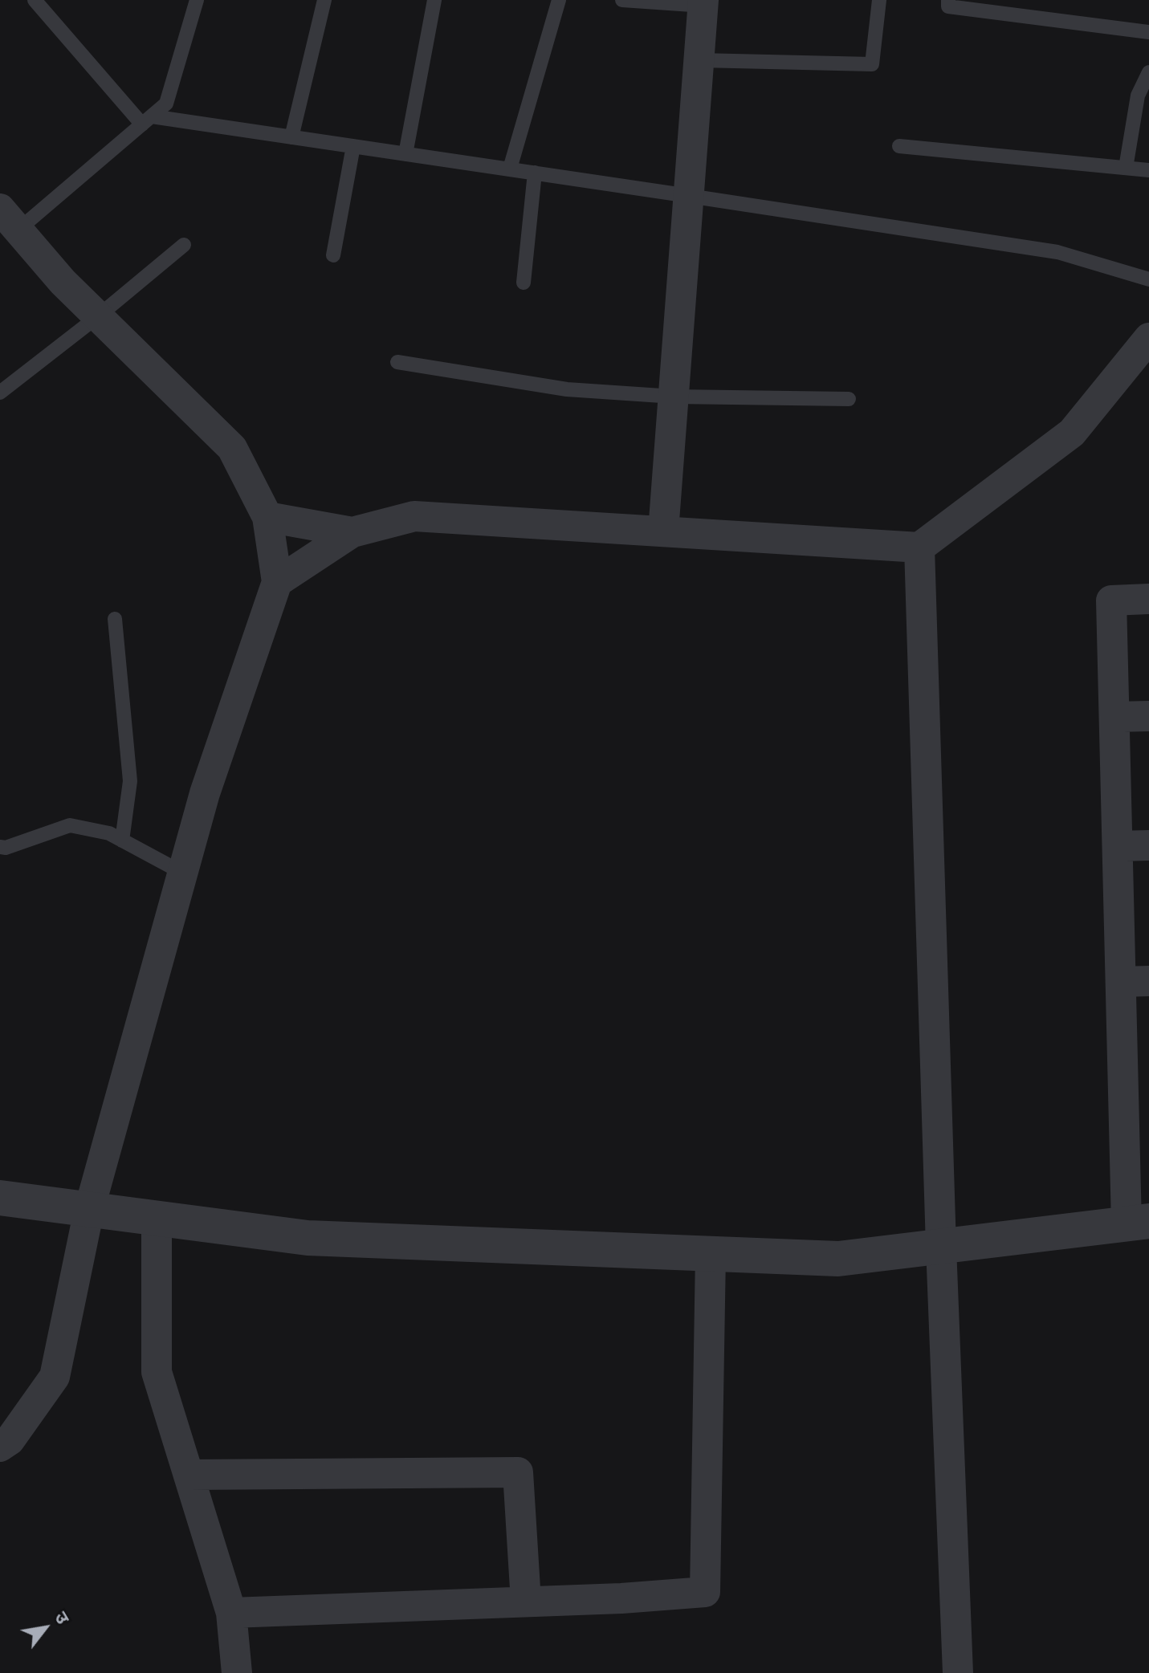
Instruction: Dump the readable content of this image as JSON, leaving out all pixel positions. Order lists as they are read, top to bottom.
{
  "north": "top right"
}
